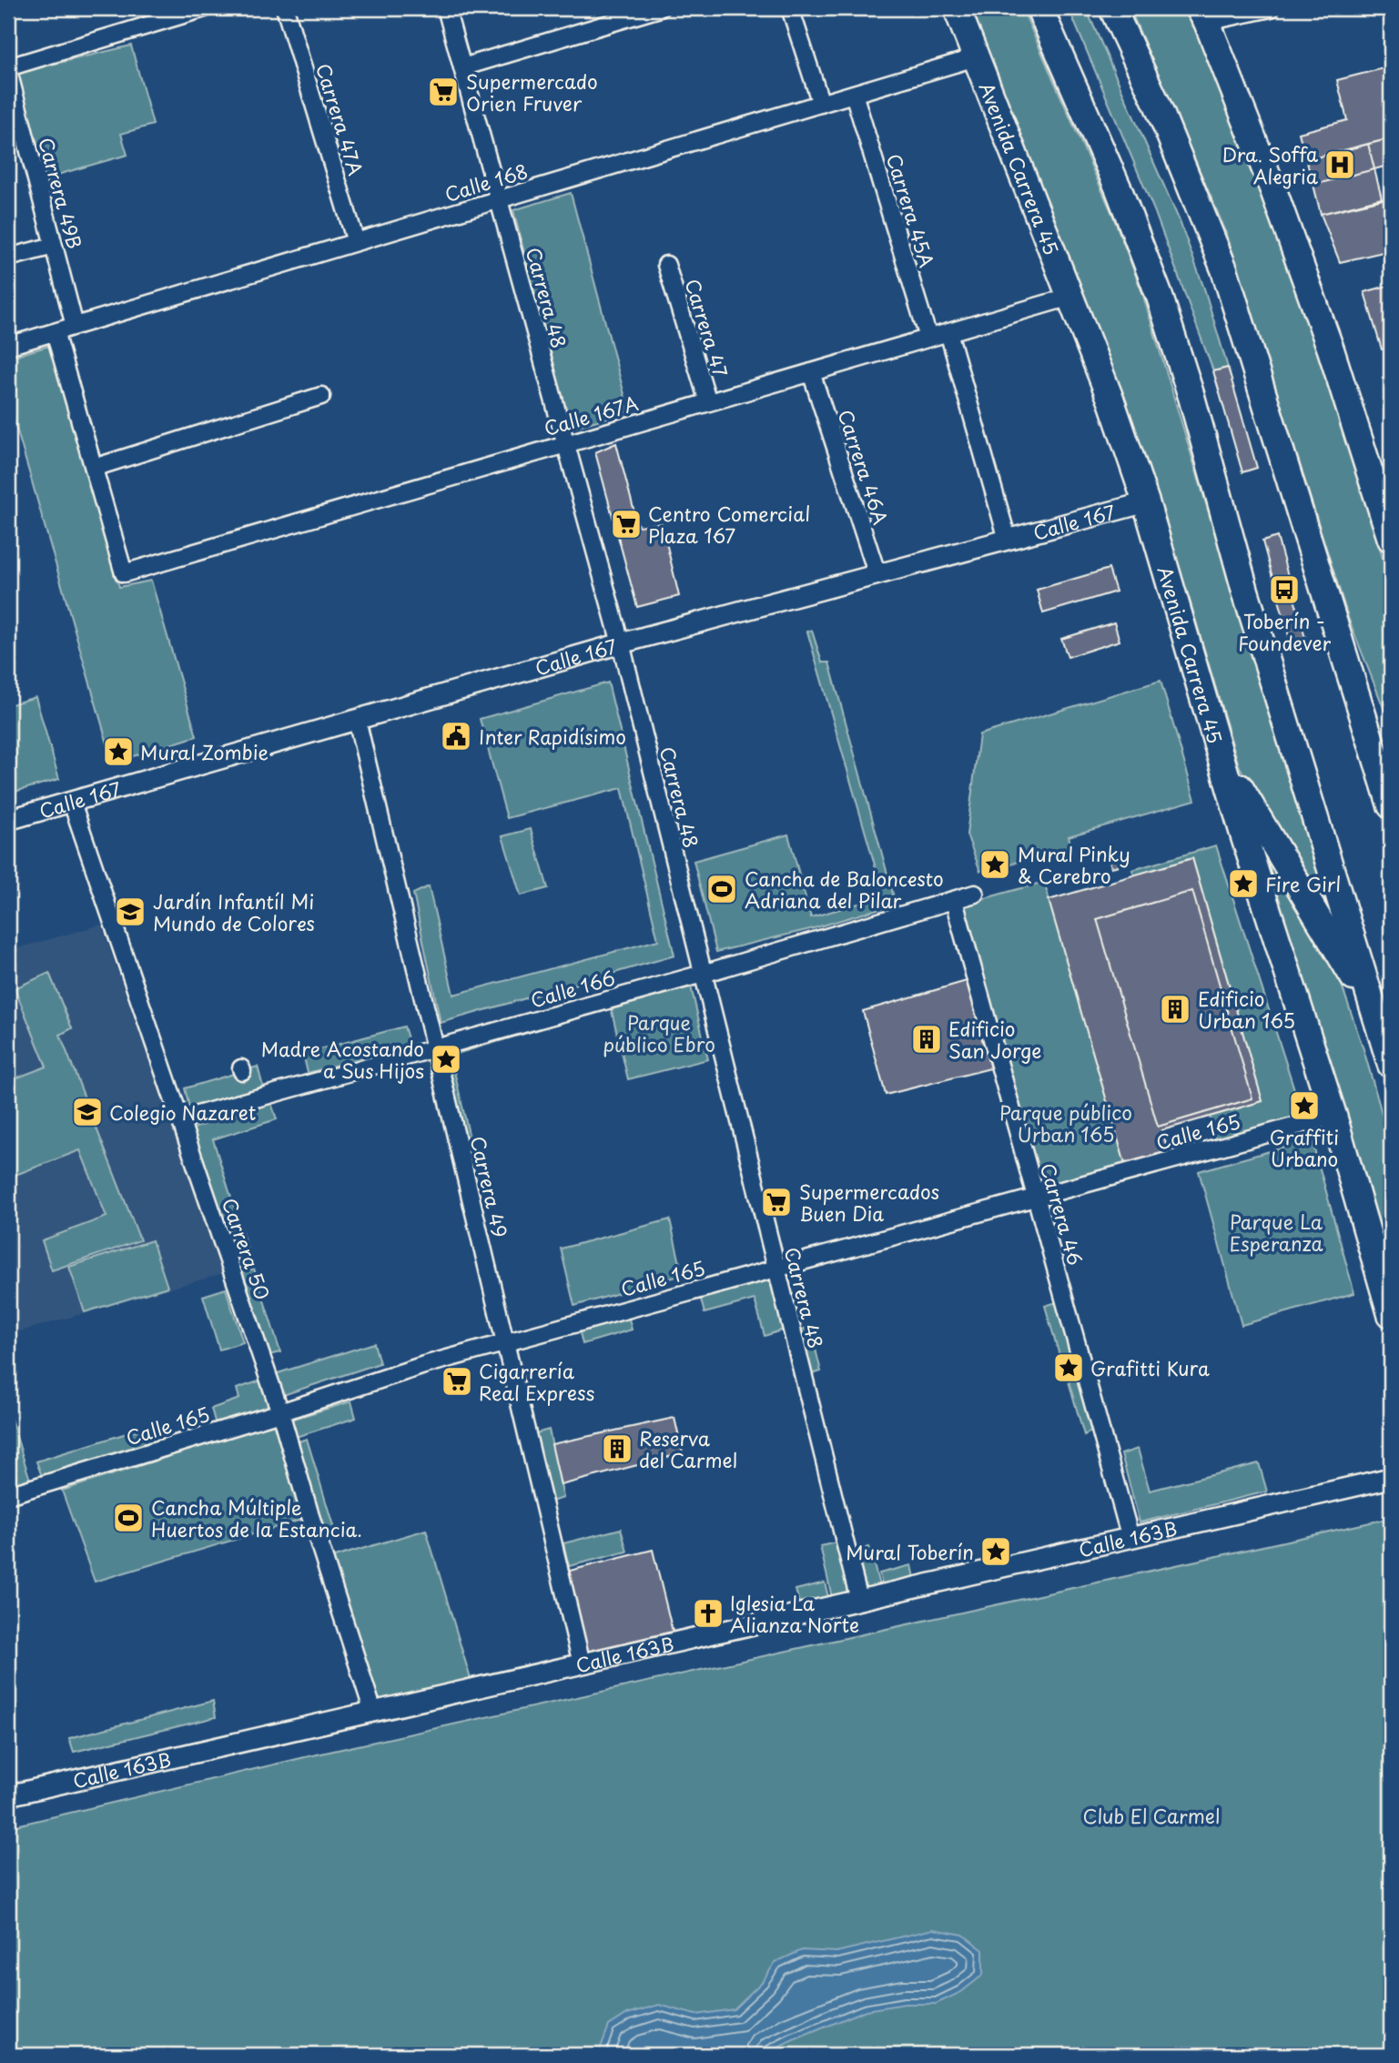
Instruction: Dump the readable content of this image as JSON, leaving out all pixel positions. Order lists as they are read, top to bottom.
{
  "streets": {
    "highway": ["Avenida Carrera 45"],
    "street": [
      "Carrera 47A",
      "Calle 168",
      "Carrera 49B",
      "Carrera 45A",
      "Carrera 48",
      "Carrera 47",
      "Calle 167A",
      "Carrera 46A",
      "Calle 167",
      "Calle 166",
      "Calle 165",
      "Carrera 49",
      "Carrera 46",
      "Carrera 50",
      "Calle 163B"
    ]
  },
  "crossings": [
    ["Carrera 47A", "Calle 168"],
    ["Avenida Carrera 45", "Calle 168"],
    ["Avenida Carrera 45", "Calle 167A"],
    ["Avenida Carrera 45", "Calle 167"],
    ["Avenida Carrera 45", "Calle 165"],
    ["Calle 168", "Carrera 49B"],
    ["Calle 168", "Carrera 45A"],
    ["Calle 168", "Carrera 48"],
    ["Carrera 45A", "Calle 167A"],
    ["Carrera 48", "Calle 167A"],
    ["Carrera 48", "Calle 167"],
    ["Carrera 48", "Calle 166"],
    ["Carrera 48", "Calle 165"],
    ["Carrera 48", "Calle 163B"],
    ["Carrera 47", "Calle 167A"],
    ["Calle 167A", "Carrera 46A"],
    ["Carrera 46A", "Calle 167"],
    ["Calle 167", "Carrera 49"],
    ["Calle 167", "Carrera 50"],
    ["Calle 166", "Carrera 49"],
    ["Calle 166", "Carrera 46"],
    ["Calle 166", "Carrera 50"],
    ["Calle 165", "Carrera 49"],
    ["Calle 165", "Carrera 46"],
    ["Calle 165", "Carrera 50"],
    ["Carrera 49", "Calle 163B"],
    ["Carrera 46", "Calle 163B"],
    ["Carrera 50", "Calle 163B"]
  ],
  "parks": [
    "Parque público Ebro",
    "Parque público Urban 165",
    "Parque La Esperanza",
    "Club El Carmel"
  ],
  "places": {
    "supermarket": [
      "Supermercado Orien Fruver",
      "Centro Comercial Plaza 167",
      "Supermercados Buen Dia",
      "Cigarrería Real Express"
    ],
    "hospital": ["Dra. Soffa Alegria"],
    "bus stop": ["Toberín - Foundever"],
    "public building": ["Inter Rapidísimo"],
    "place": [
      "Mural Zombie",
      "Mural Pinky & Cerebro",
      "Fire Girl",
      "Madre Acostando a Sus Hijos",
      "Graffiti Urbano",
      "Grafitti Kura",
      "Mural Toberín"
    ],
    "sports": ["Cancha de Baloncesto Adriana del Pilar", "Cancha Múltiple Huertos de la Estancia."],
    "school or university": ["Jardín Infantíl Mi Mundo de Colores", "Colegio Nazaret"],
    "building": ["Edificio Urban 165", "Edificio San Jorge", "Reserva del Carmel"],
    "church": ["Iglesia La Alianza Norte"]
  }
}
